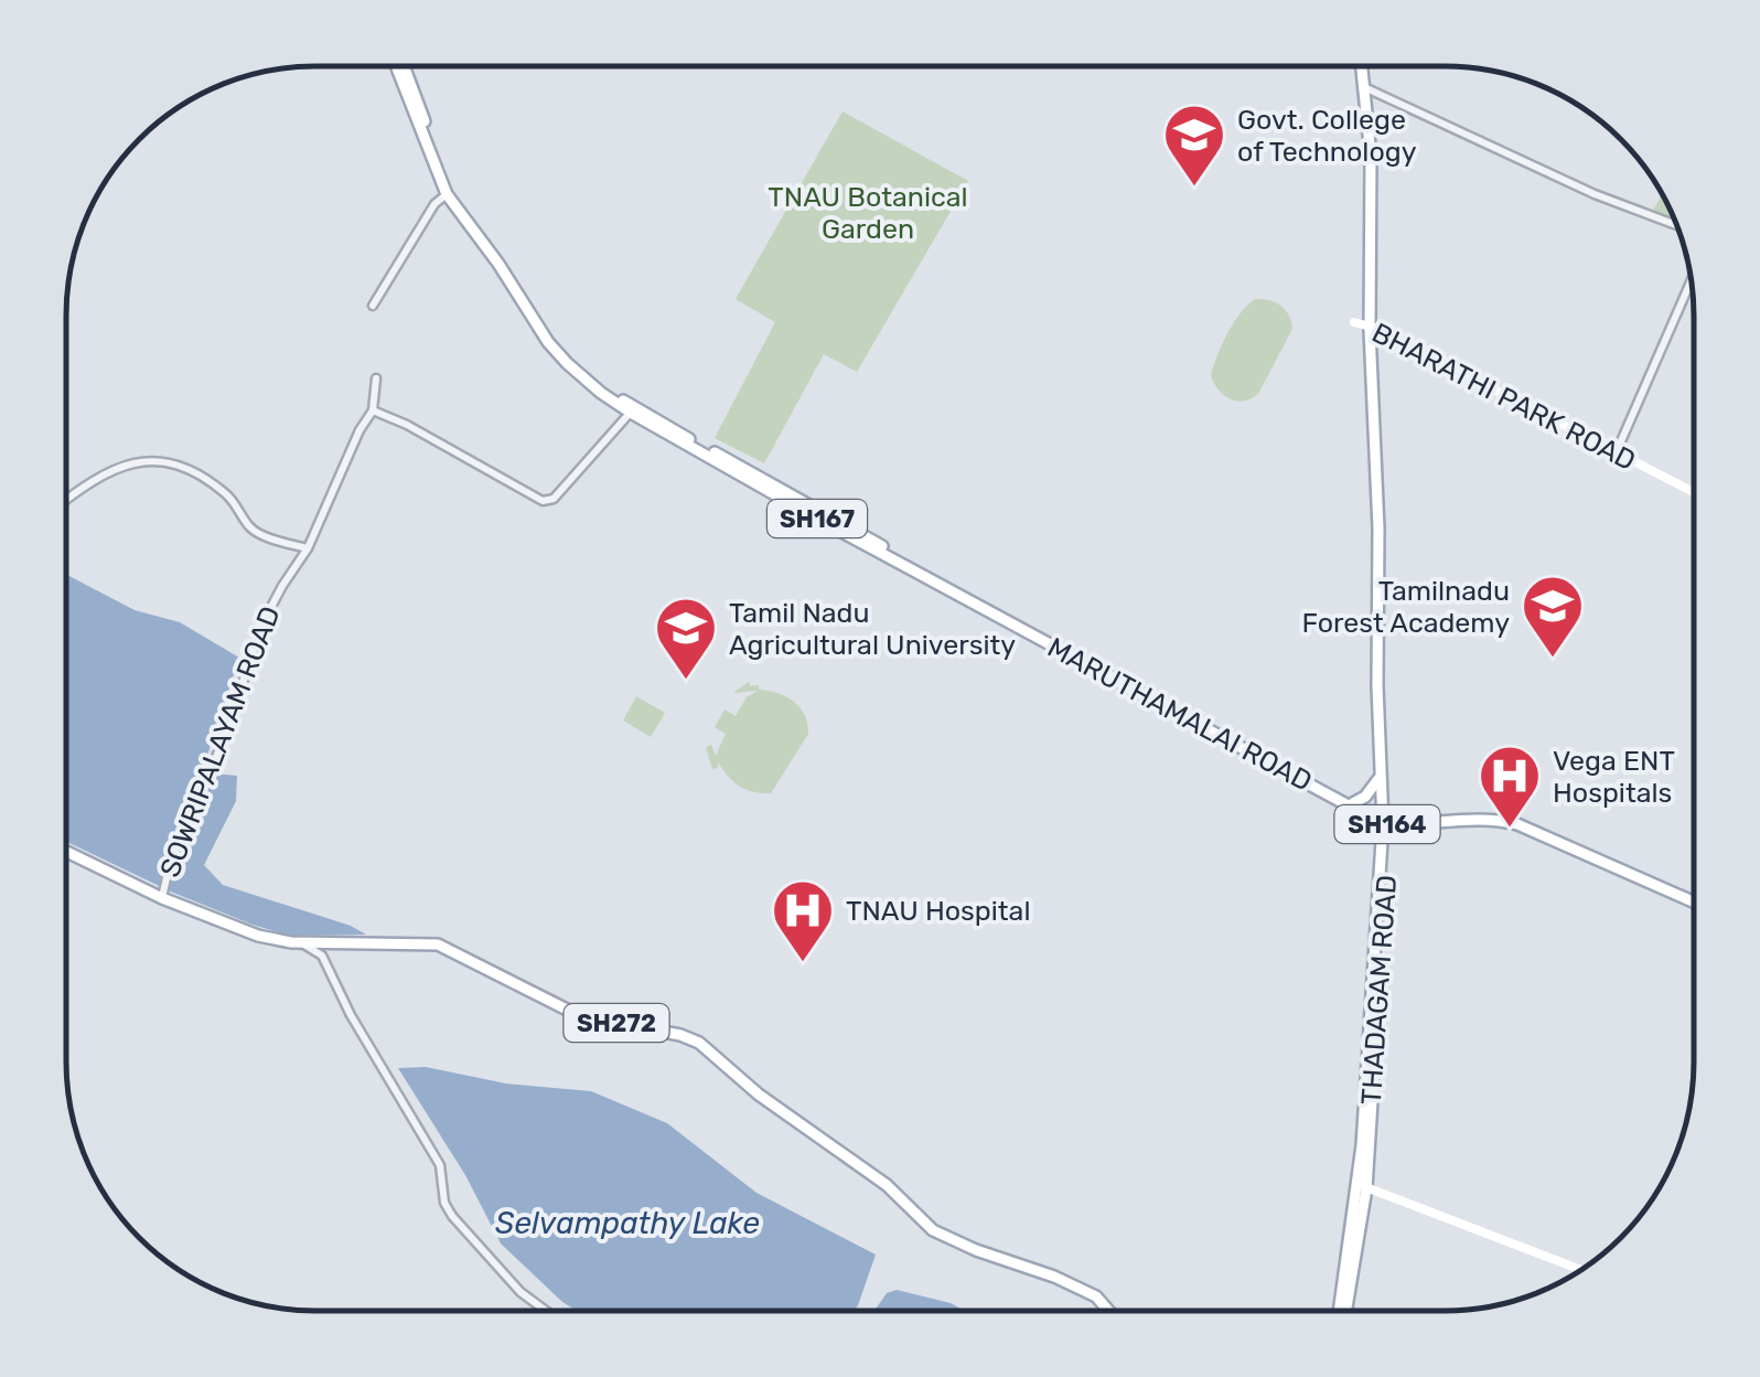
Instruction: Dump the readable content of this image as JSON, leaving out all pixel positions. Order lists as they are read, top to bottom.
{
  "streets": {
    "main road": [
      "BHARATHI PARK ROAD",
      "SH167",
      "MARUTHAMALAI ROAD",
      "SH164",
      "THADAGAM ROAD",
      "SH272"
    ],
    "street": ["SOWRIPALAYAM ROAD"]
  },
  "crossings": [
    ["BHARATHI PARK ROAD", "THADAGAM ROAD"],
    ["MARUTHAMALAI ROAD", "THADAGAM ROAD"],
    ["SOWRIPALAYAM ROAD", "SH272"]
  ],
  "water": ["Selvampathy Lake"],
  "parks": ["TNAU Botanical Garden"],
  "places": {
    "school or university": ["Govt. College of Technology", "Tamilnadu Forest Academy", "Tamil Nadu Agricultural University"],
    "hospital": ["Vega ENT Hospitals", "TNAU Hospital"]
  }
}
